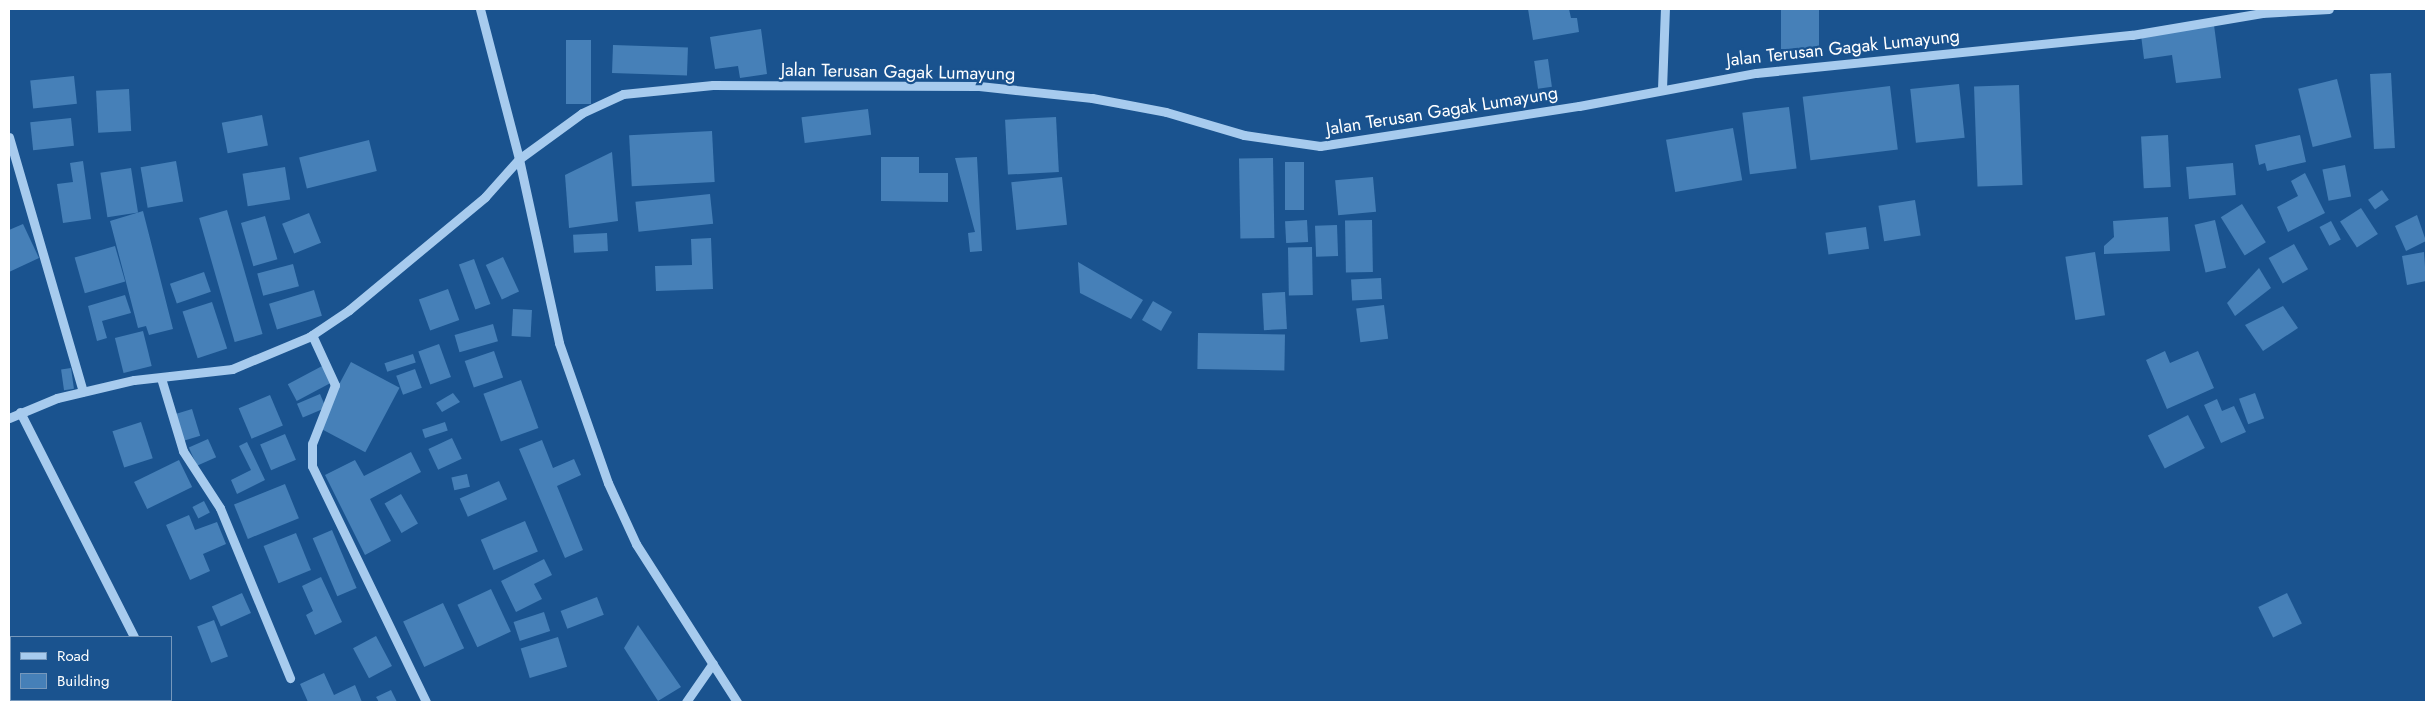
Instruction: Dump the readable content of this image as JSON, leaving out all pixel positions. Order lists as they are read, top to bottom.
{
  "streets": {
    "street": ["Jalan Terusan Gagak Lumayung"]
  },
  "legend": ["Road", "Building"]
}
